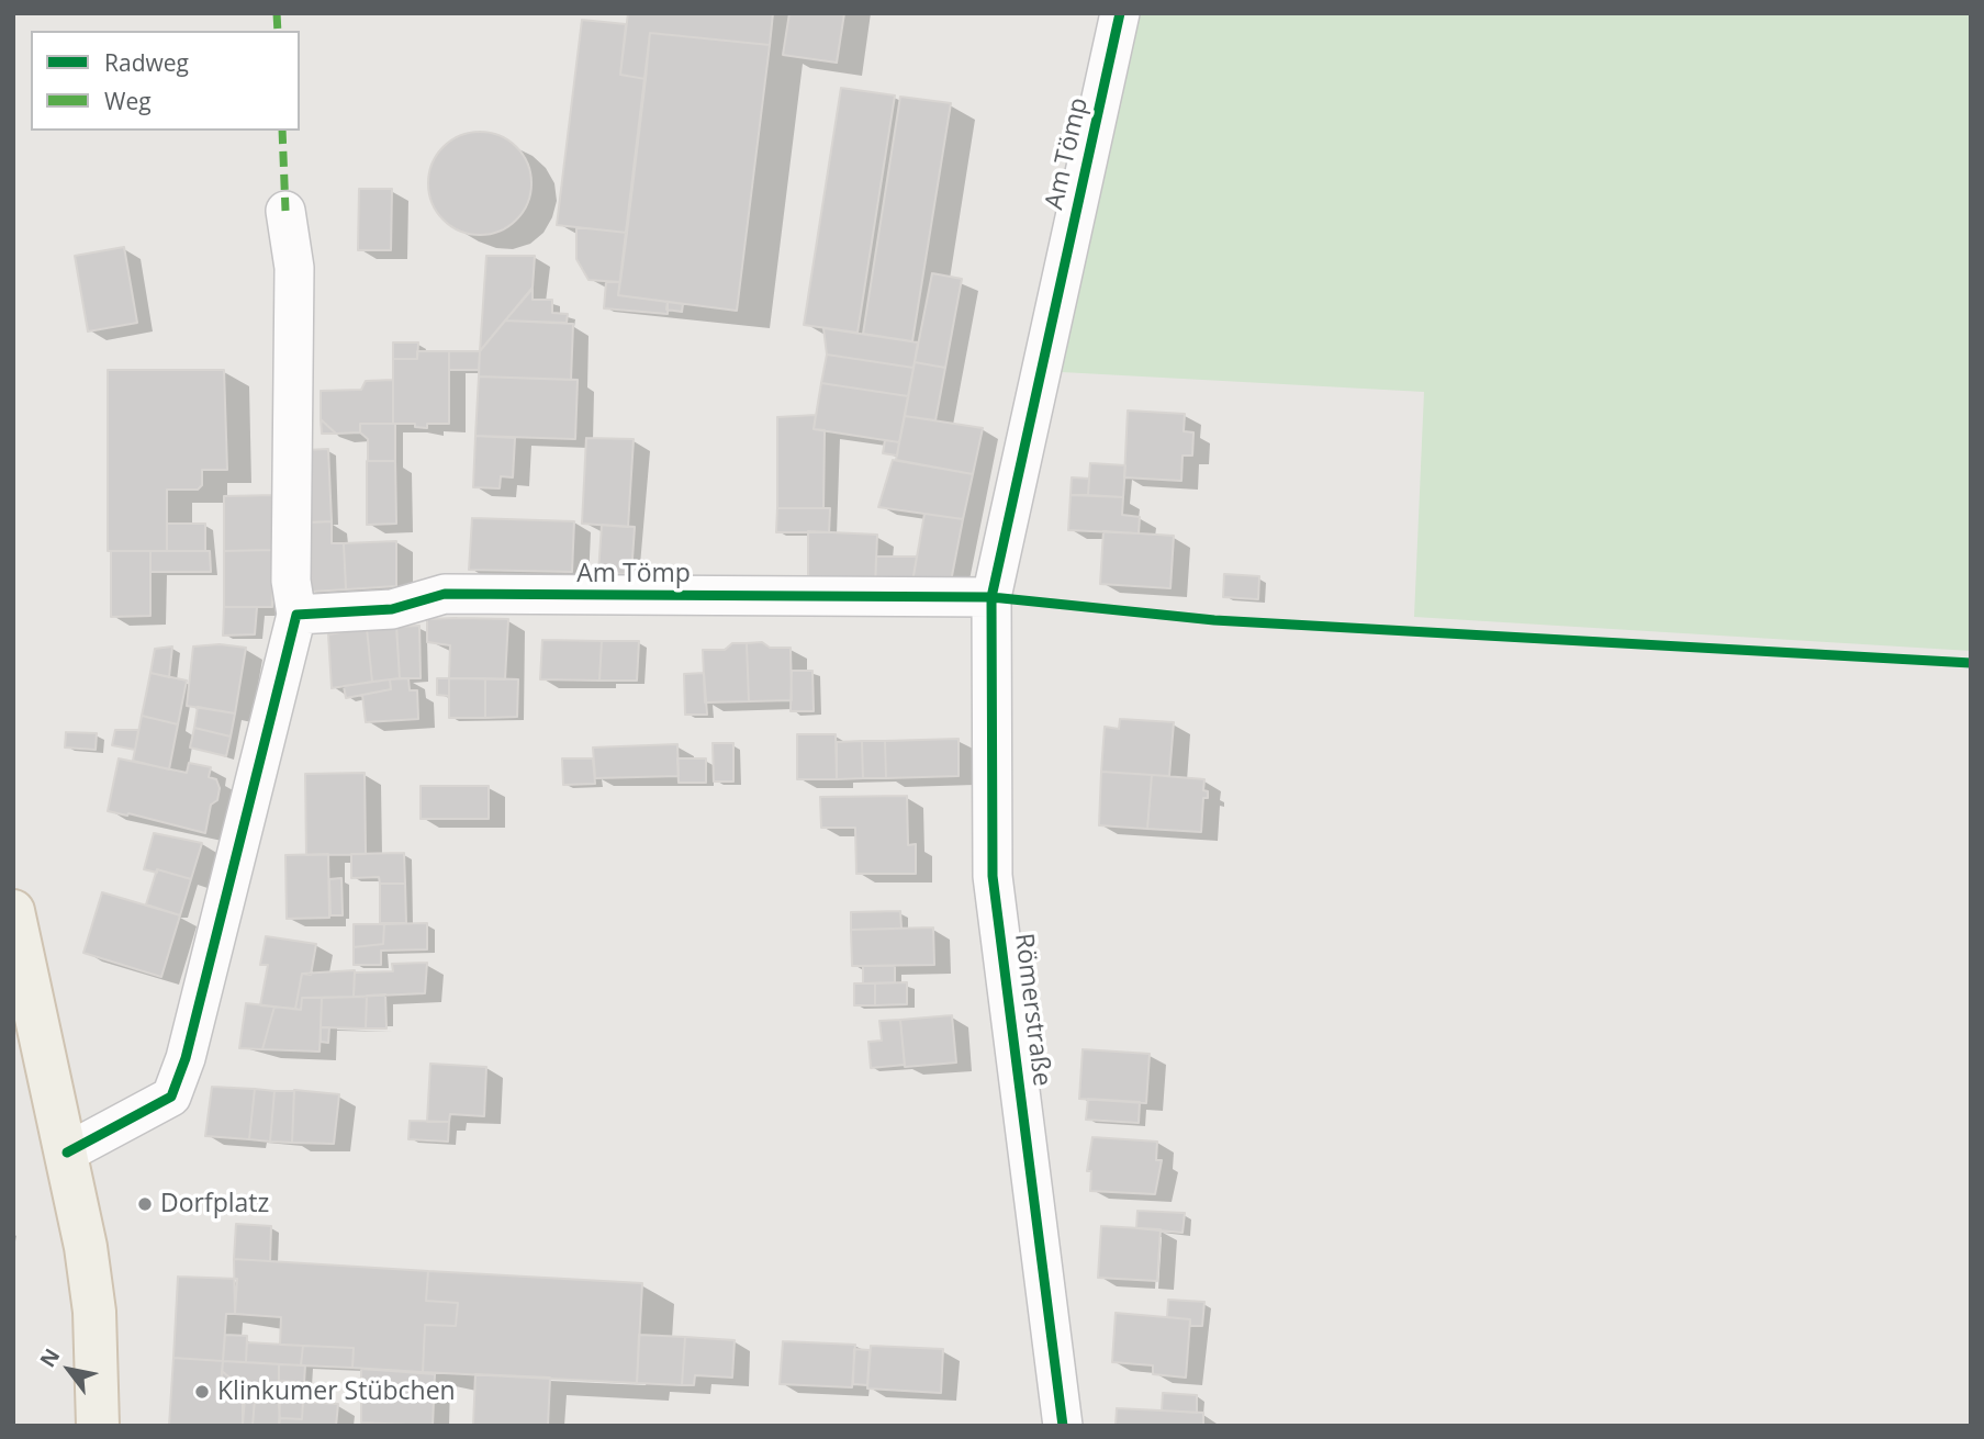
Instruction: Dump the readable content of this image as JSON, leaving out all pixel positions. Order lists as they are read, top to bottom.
{
  "streets": {
    "street": ["Am Tömp", "Römerstraße"]
  },
  "crossings": [
    ["Am Tömp", "Römerstraße"]
  ],
  "places": ["Dorfplatz", "Klinkumer Stübchen"],
  "legend": ["Radweg", "Weg"],
  "north": "top left"
}
